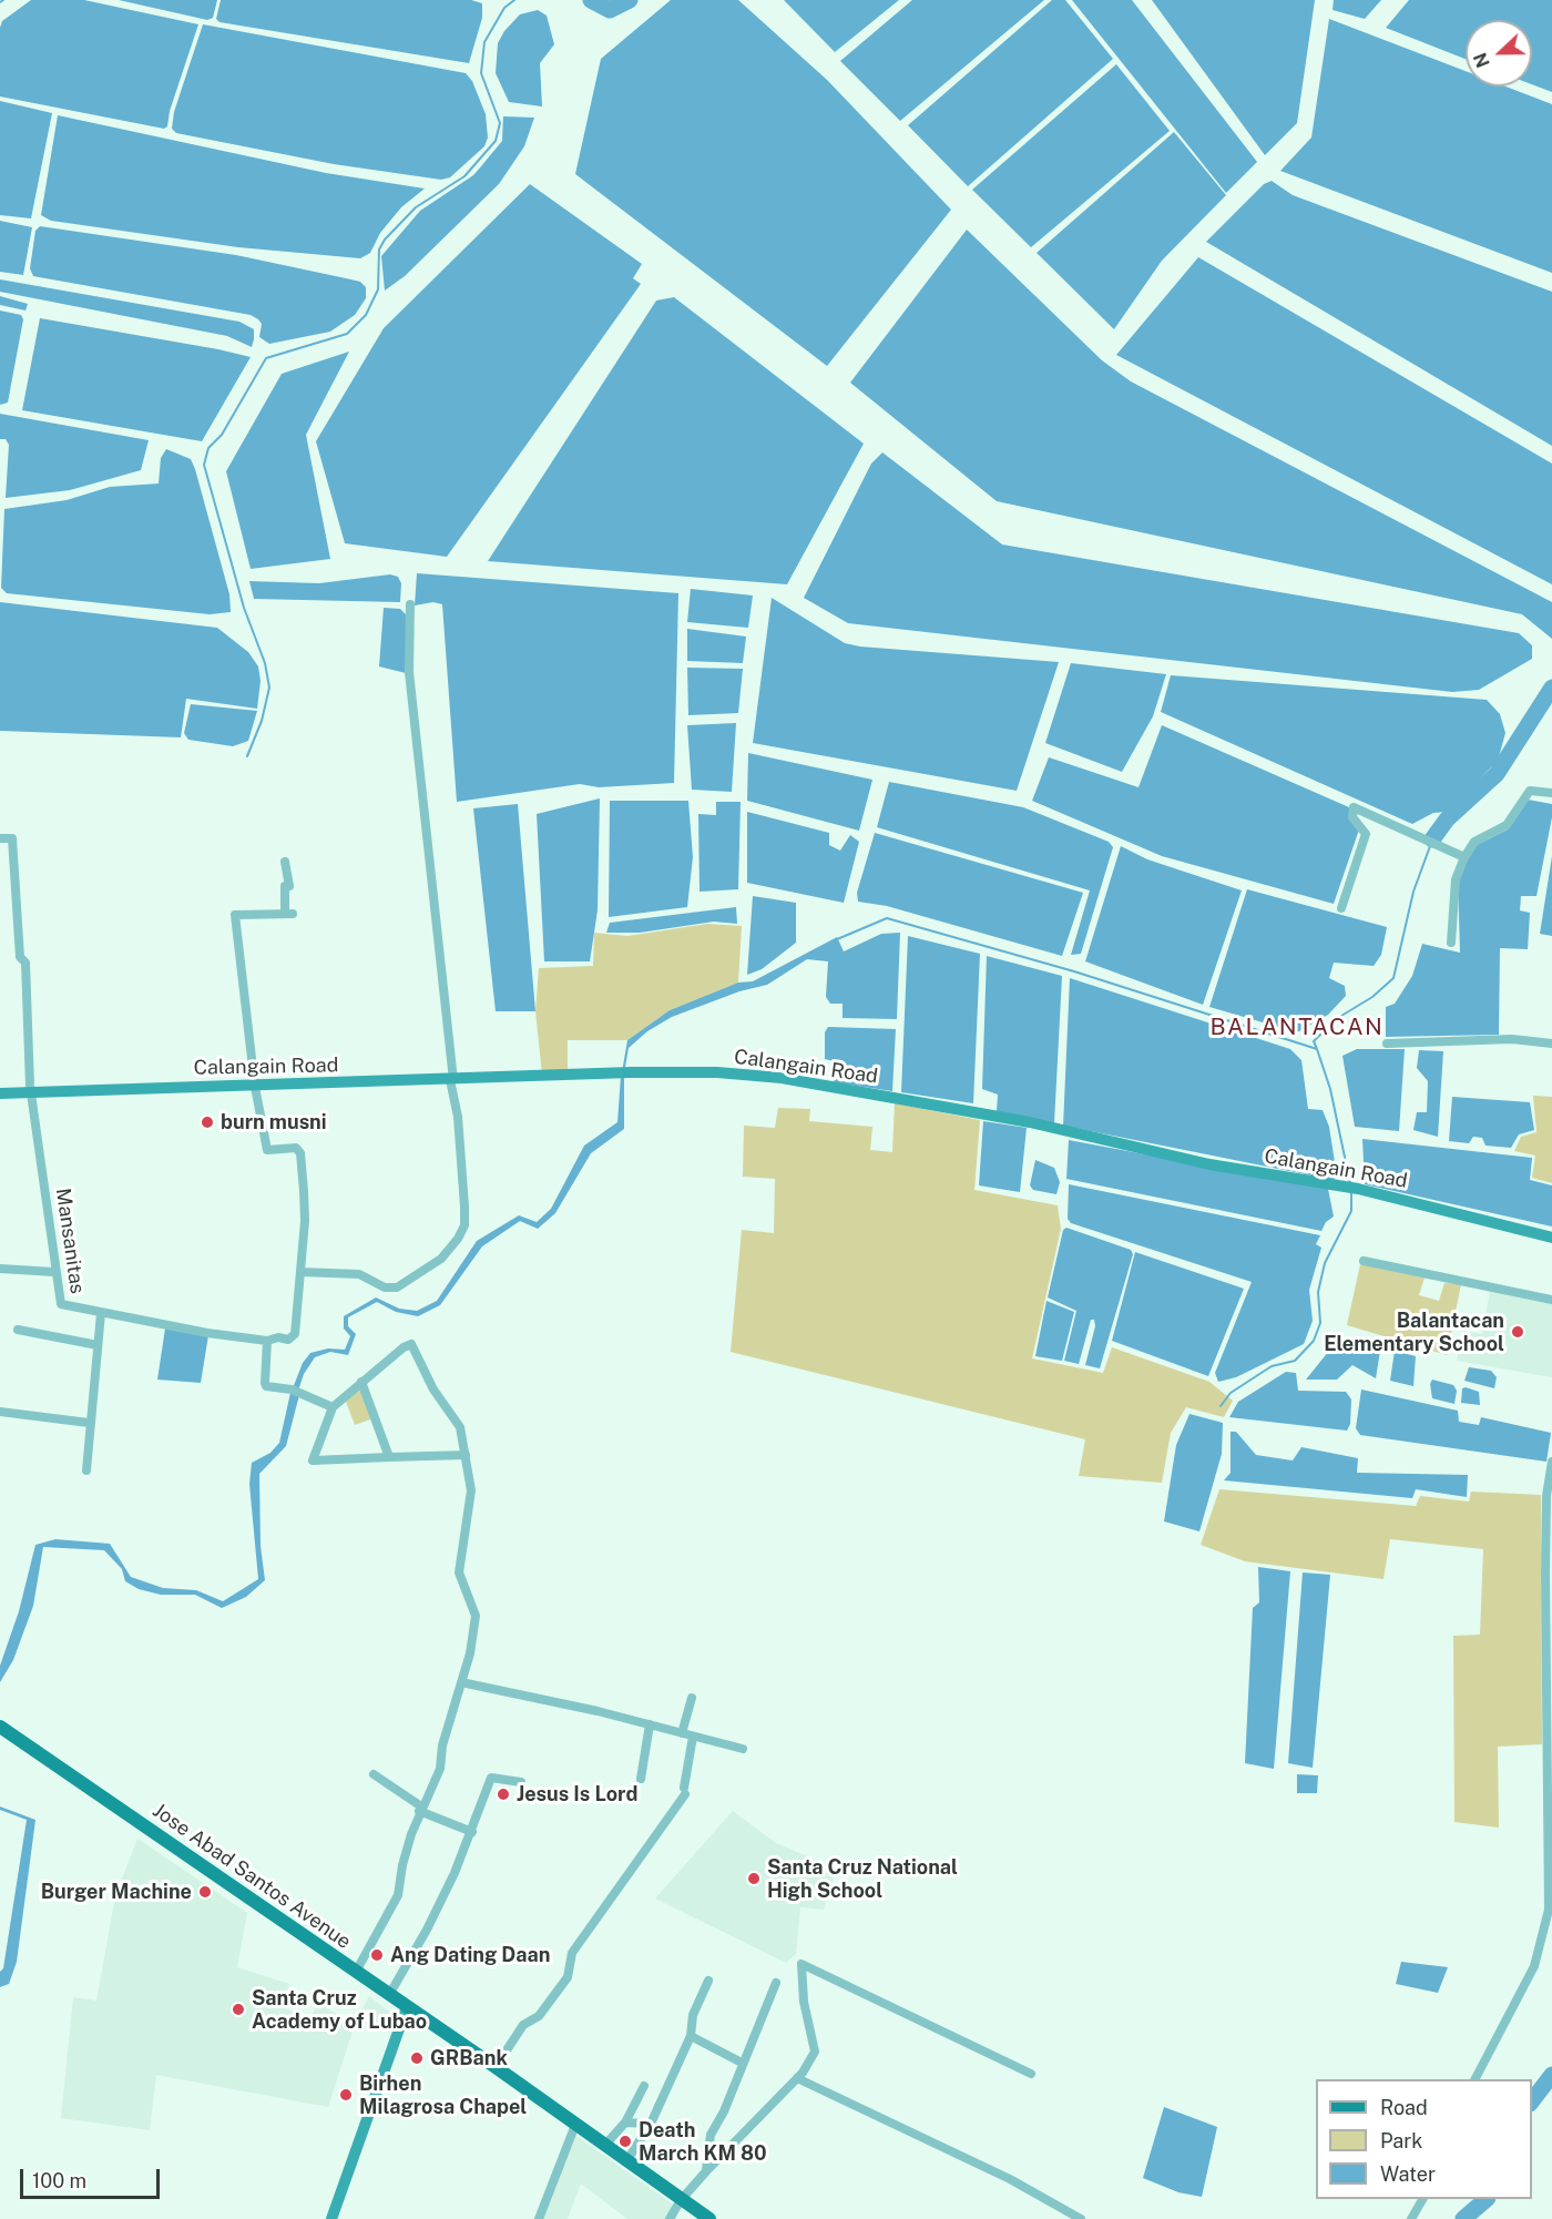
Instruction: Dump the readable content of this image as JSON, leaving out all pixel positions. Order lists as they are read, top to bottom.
{
  "streets": {
    "main road": ["Jose Abad Santos Avenue"],
    "street": ["Calangain Road", "Mansanitas"]
  },
  "crossings": [
    ["Calangain Road", "Mansanitas"]
  ],
  "districts": ["BALANTACAN"],
  "places": [
    "burn musni",
    "Balantacan Elementary School",
    "Jesus Is Lord",
    "Santa Cruz National High School",
    "Burger Machine",
    "Ang Dating Daan",
    "Santa Cruz Academy of Lubao",
    "GRBank",
    "Birhen Milagrosa Chapel",
    "Death March KM 80"
  ],
  "legend": ["Road", "Park", "Water"],
  "scale_bar": "100 m",
  "north": "left"
}
